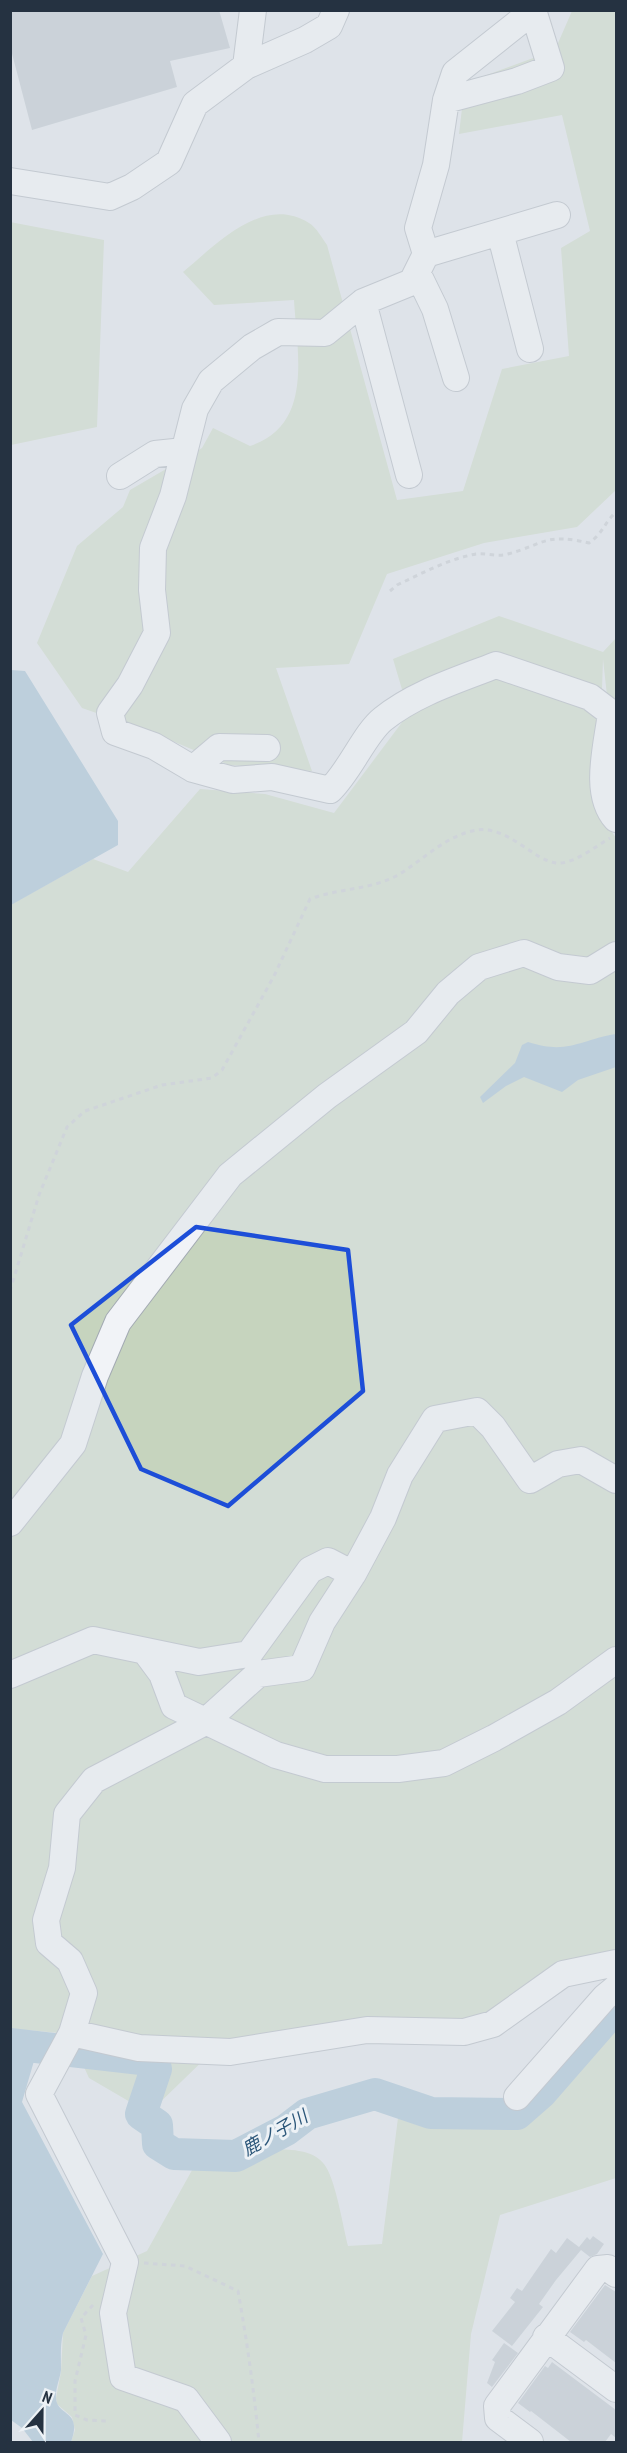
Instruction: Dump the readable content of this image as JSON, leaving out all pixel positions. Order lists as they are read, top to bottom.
{
  "water": ["鹿ノ子川"],
  "north": "top"
}
